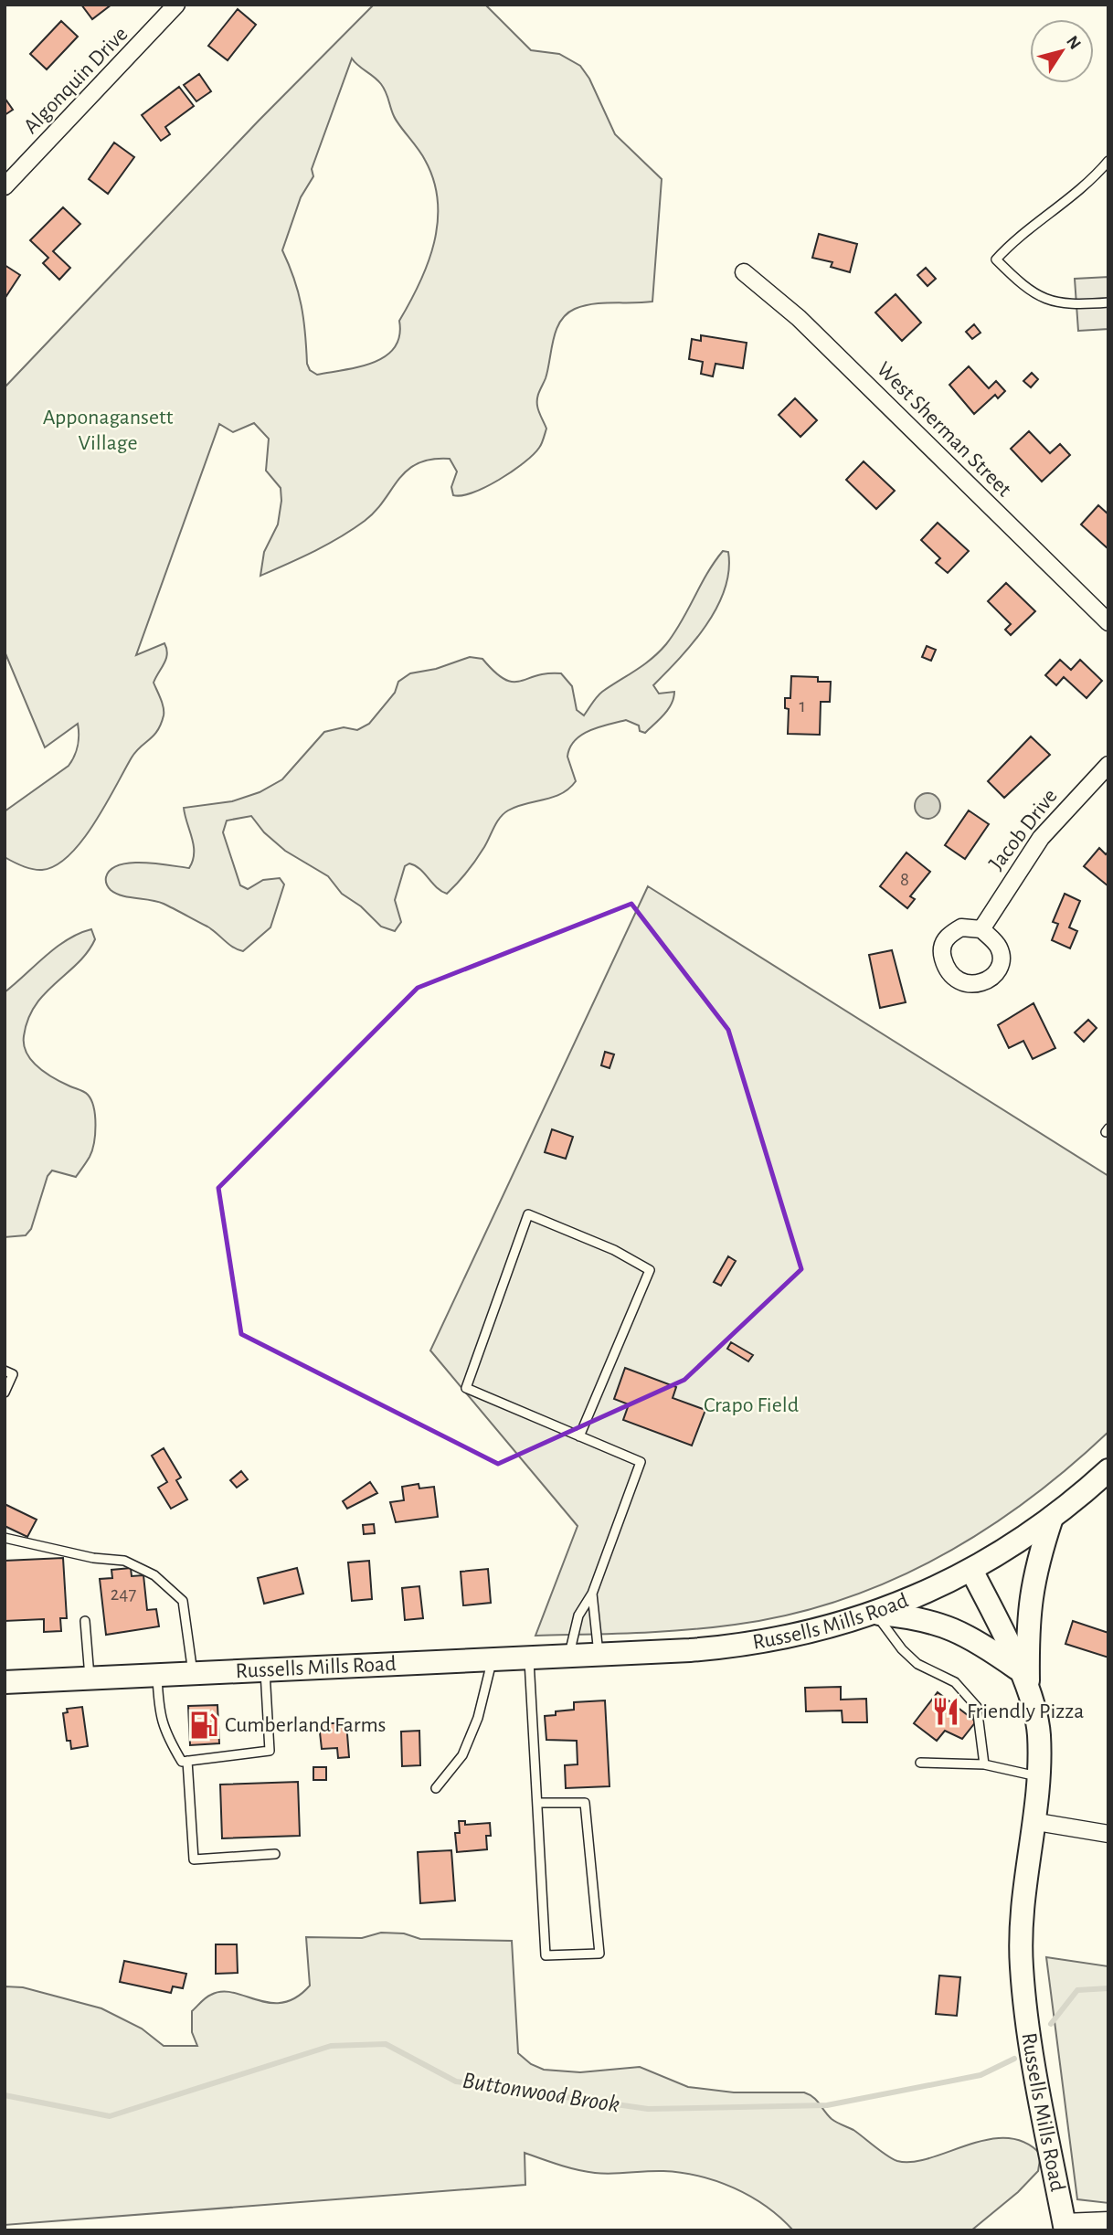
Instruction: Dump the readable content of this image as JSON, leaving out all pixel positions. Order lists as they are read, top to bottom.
{
  "streets": {
    "main road": ["Russells Mills Road"],
    "street": ["Algonquin Drive", "West Sherman Street", "Jacob Drive"]
  },
  "water": ["Buttonwood Brook"],
  "parks": ["Apponagansett Village", "Crapo Field"],
  "places": {
    "restaurant": ["Friendly Pizza"],
    "fuel station": ["Cumberland Farms"]
  },
  "house_numbers": ["1", "8", "247"],
  "north": "top right"
}
